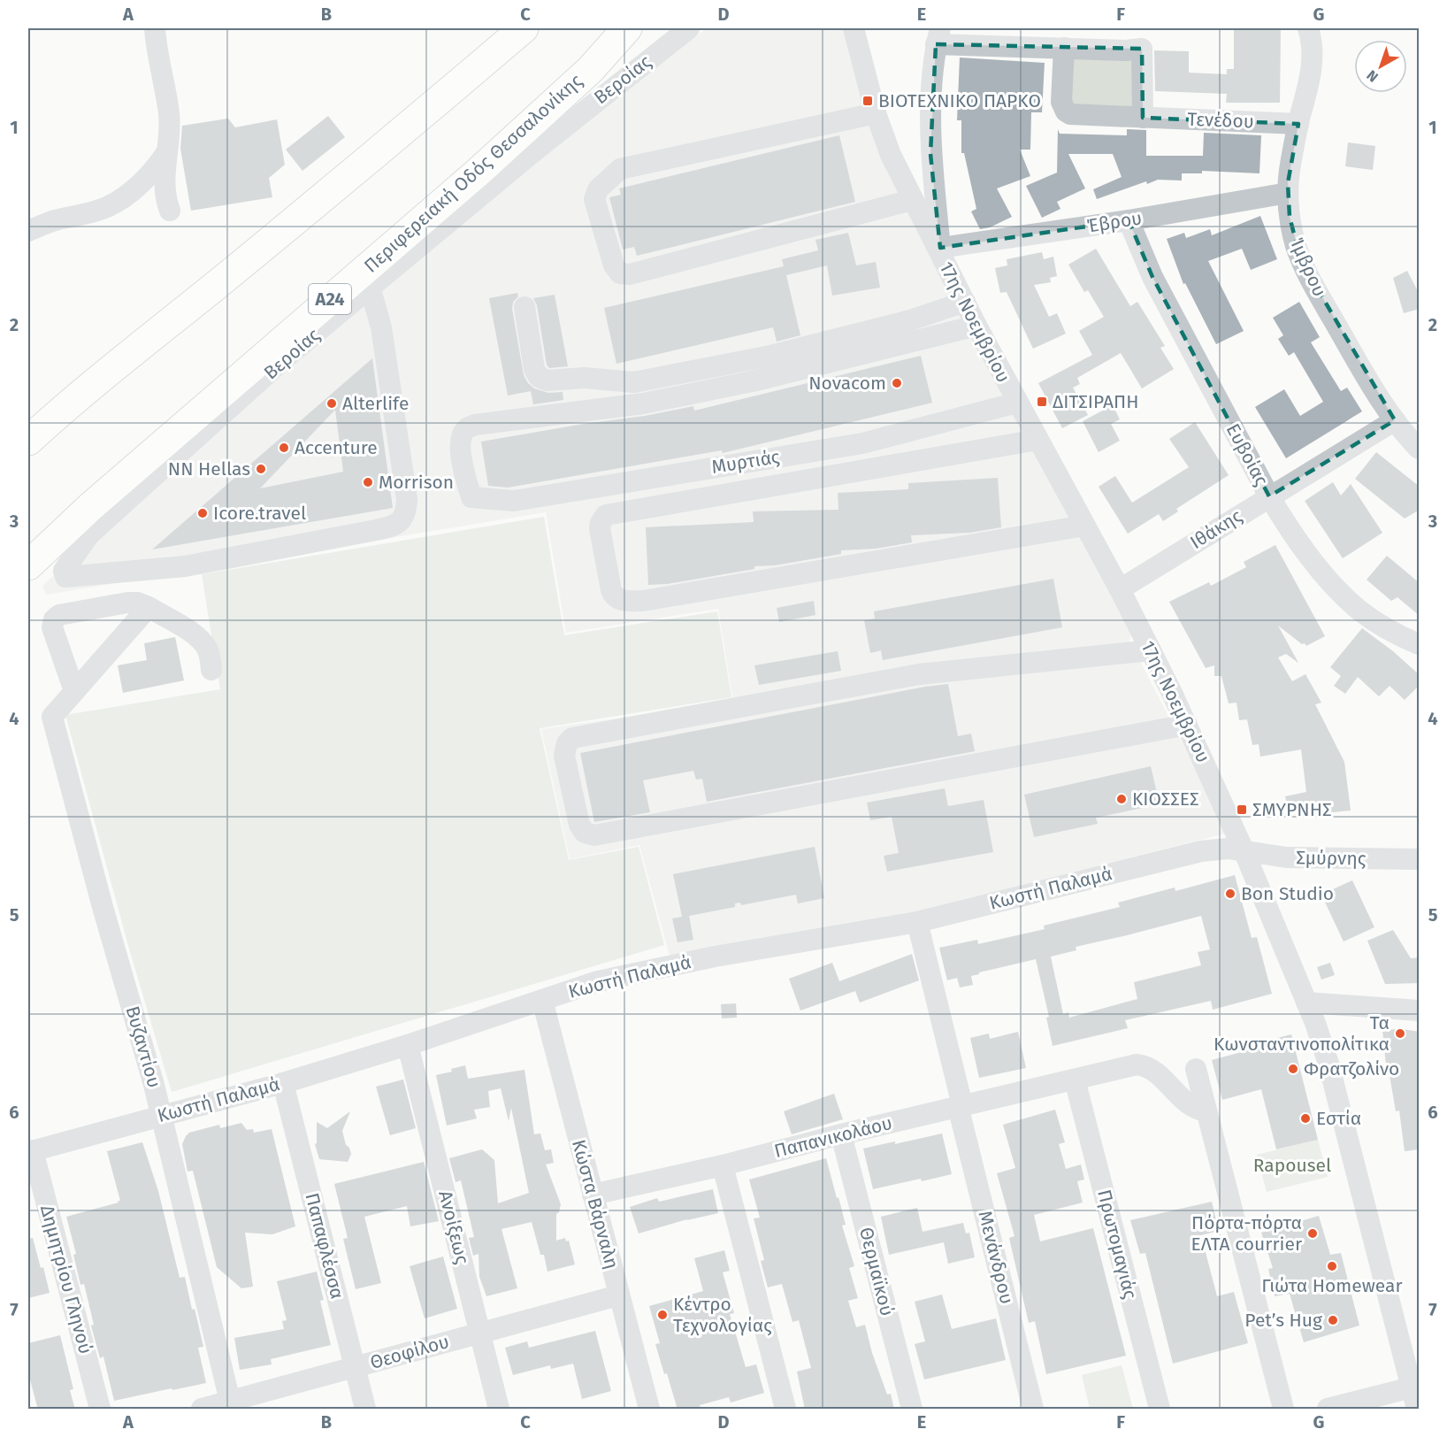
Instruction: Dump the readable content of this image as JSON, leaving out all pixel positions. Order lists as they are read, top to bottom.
{
  "streets": {
    "highway": ["Περιφερειακή Οδός Θεσσαλονίκης", "Α24"],
    "street": [
      "Βεροίας",
      "Τενέδου",
      "Έβρου",
      "Ίμβρου",
      "17ης Νοεμβρίου",
      "Ευβοίας",
      "Μυρτιάς",
      "Ιθάκης",
      "Σμύρνης",
      "Κωστή Παλαμά",
      "Βυζαντίου",
      "Παπανικολάου",
      "Κώστα Βάρναλη",
      "Ανοίξεως",
      "Πρωτομαγιάς",
      "Παπαφλέσσα",
      "Μενάνδρου",
      "Θερμαϊκού",
      "Δημητρίου Γληνού",
      "Θεοφίλου"
    ]
  },
  "crossings": [
    ["Τενέδου", "Ίμβρου"],
    ["Έβρου", "Ίμβρου"],
    ["Έβρου", "Ευβοίας"],
    ["Ίμβρου", "Ιθάκης"],
    ["17ης Νοεμβρίου", "Μυρτιάς"],
    ["17ης Νοεμβρίου", "Ιθάκης"],
    ["17ης Νοεμβρίου", "Σμύρνης"],
    ["17ης Νοεμβρίου", "Κωστή Παλαμά"],
    ["Ευβοίας", "Ιθάκης"],
    ["Σμύρνης", "Κωστή Παλαμά"],
    ["Κωστή Παλαμά", "Βυζαντίου"],
    ["Κωστή Παλαμά", "Κώστα Βάρναλη"],
    ["Κωστή Παλαμά", "Ανοίξεως"],
    ["Κωστή Παλαμά", "Παπαφλέσσα"],
    ["Κωστή Παλαμά", "Μενάνδρου"],
    ["Κωστή Παλαμά", "Δημητρίου Γληνού"],
    ["Βυζαντίου", "Θεοφίλου"],
    ["Παπανικολάου", "Κώστα Βάρναλη"],
    ["Παπανικολάου", "Πρωτομαγιάς"],
    ["Παπανικολάου", "Μενάνδρου"],
    ["Παπανικολάου", "Θερμαϊκού"],
    ["Κώστα Βάρναλη", "Θεοφίλου"],
    ["Ανοίξεως", "Θεοφίλου"],
    ["Παπαφλέσσα", "Θεοφίλου"]
  ],
  "parks": ["Rapousel"],
  "places": {
    "transit": ["ΒΙΟΤΕΧΝΙΚΟ ΠΑΡΚΟ", "ΔΙΤΣΙΡΑΠΗ", "ΣΜΥΡΝΗΣ"],
    "other": [
      "Novacom",
      "Alterlife",
      "Accenture",
      "NN Hellas",
      "Morrison",
      "Icore.travel",
      "ΚΙΟΣΣΕΣ",
      "Bon Studio",
      "Τα Κωνσταντινοπολίτικα",
      "Φρατζολίνο",
      "Εστία",
      "Πόρτα-πόρτα ΕΛΤΑ courrier",
      "Γιώτα Homewear",
      "Κέντρο Τεχνολογίας",
      "Pet’s Hug"
    ]
  },
  "north": "bottom left",
  "grid": {
    "columns": [
      "A",
      "B",
      "C",
      "D",
      "E",
      "F",
      "G"
    ],
    "rows": [
      "1",
      "2",
      "3",
      "4",
      "5",
      "6",
      "7"
    ]
  }
}
